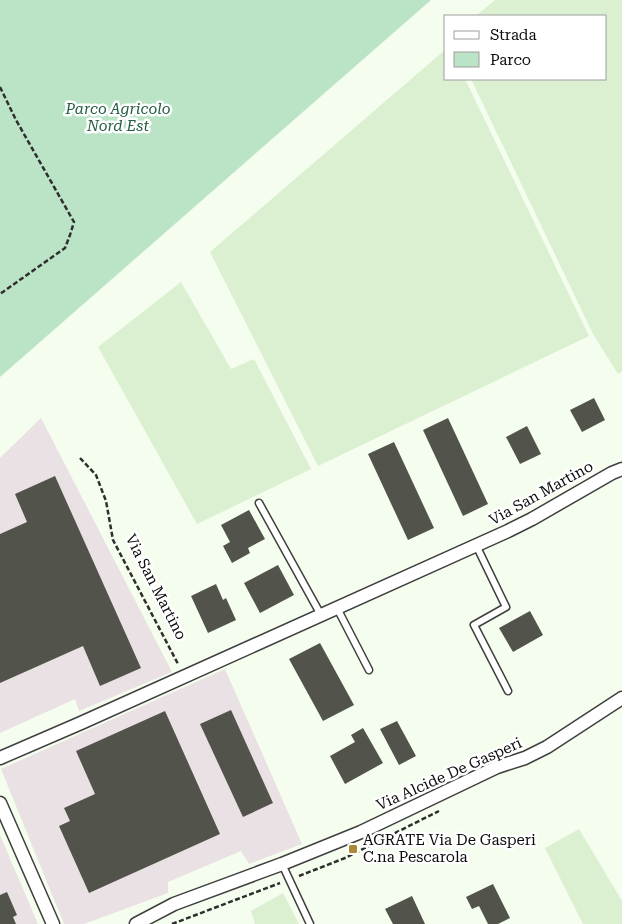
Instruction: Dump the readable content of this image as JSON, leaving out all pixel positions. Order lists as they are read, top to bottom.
{
  "streets": {
    "street": ["Via San Martino", "Via Alcide De Gasperi"]
  },
  "parks": ["Parco Agricolo Nord Est"],
  "places": {
    "transit": ["AGRATE Via De Gasperi C.na Pescarola"]
  },
  "legend": ["Strada", "Parco"]
}
